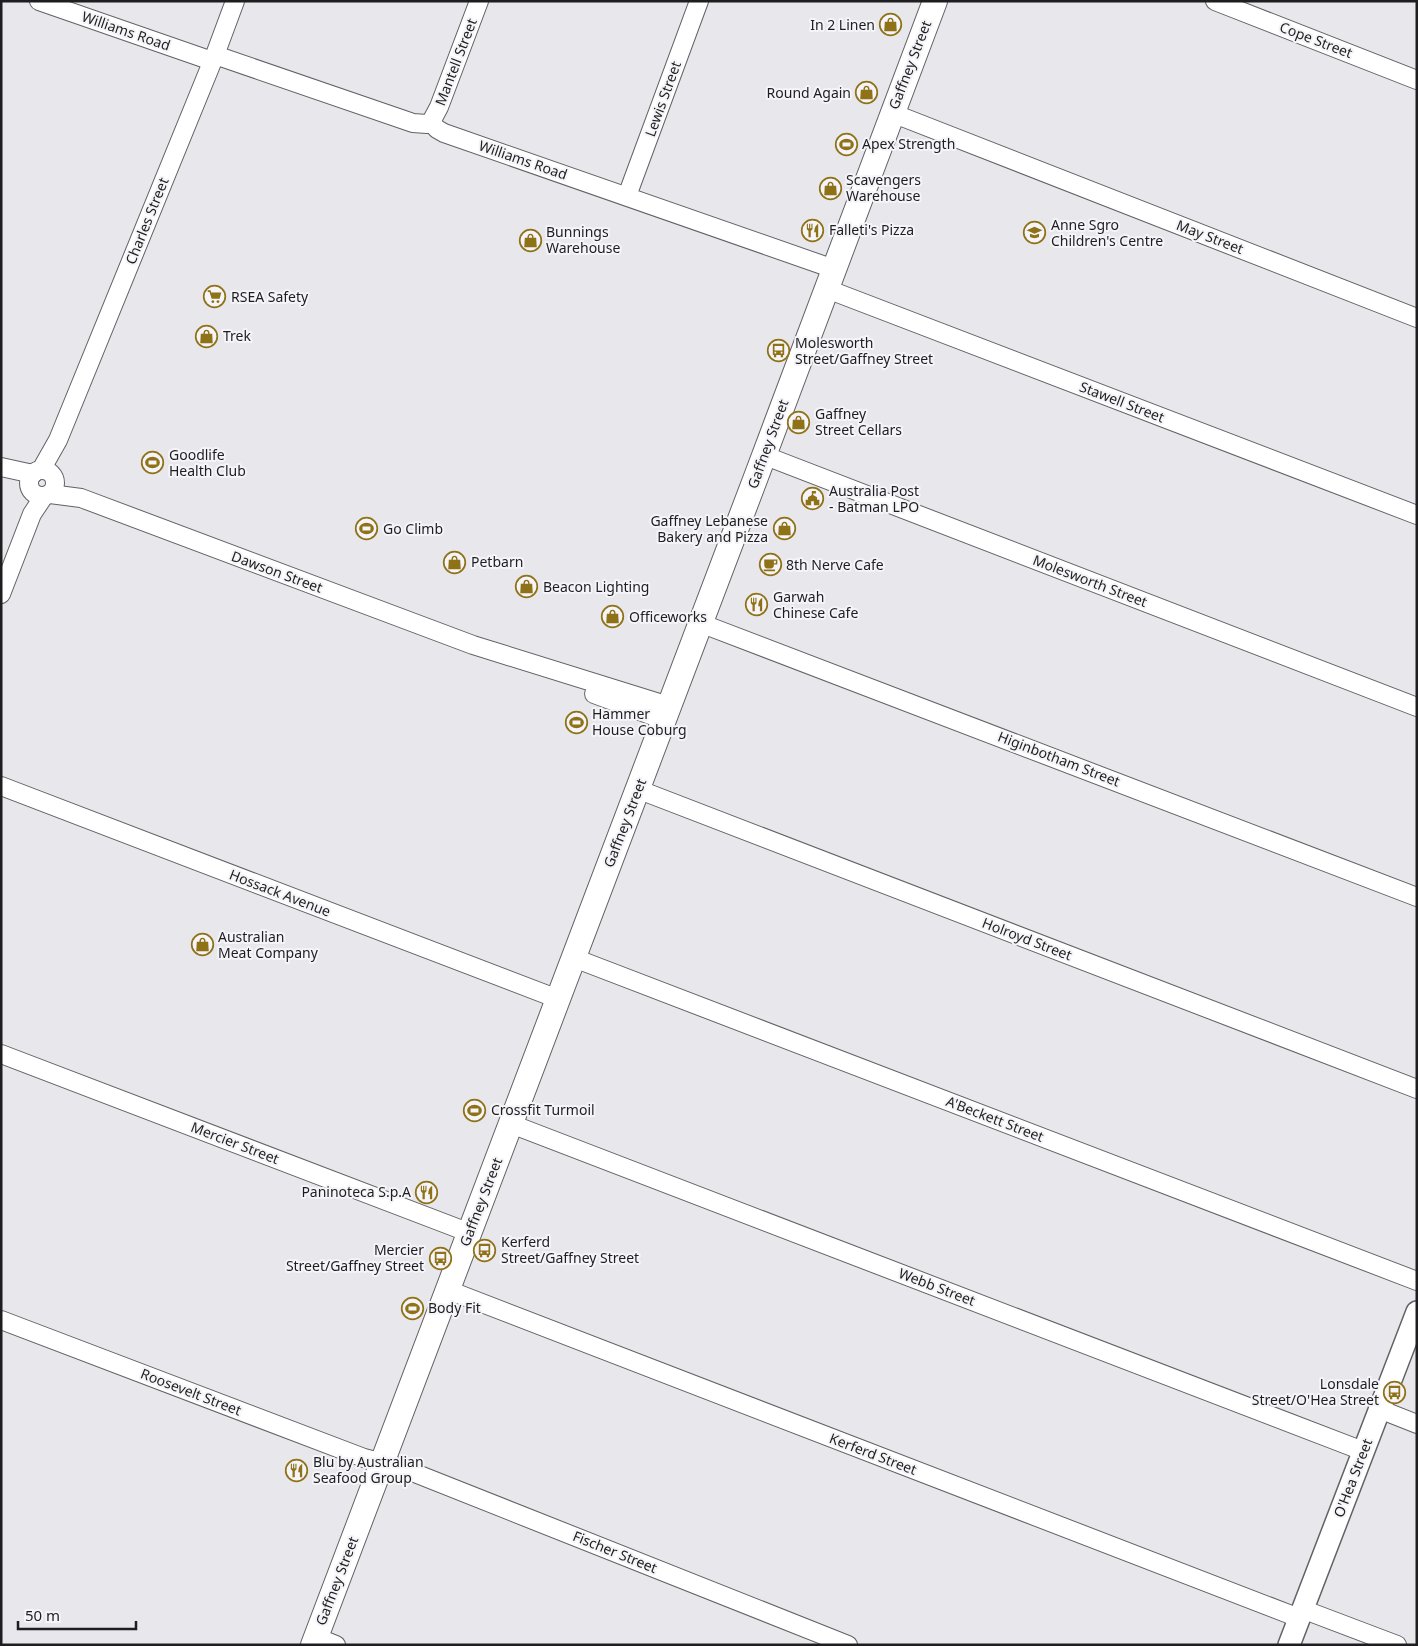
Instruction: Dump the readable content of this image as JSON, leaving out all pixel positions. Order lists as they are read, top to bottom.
{
  "streets": {
    "main road": ["Gaffney Street"],
    "street": [
      "Williams Road",
      "Cope Street",
      "Mantell Street",
      "Lewis Street",
      "Charles Street",
      "May Street",
      "Stawell Street",
      "Dawson Street",
      "Molesworth Street",
      "Higinbotham Street",
      "Hossack Avenue",
      "Holroyd Street",
      "A'Beckett Street",
      "Mercier Street",
      "Webb Street",
      "Roosevelt Street",
      "Kerferd Street",
      "O'Hea Street",
      "Fischer Street"
    ]
  },
  "crossings": [
    ["Williams Road", "Mantell Street"],
    ["Williams Road", "Gaffney Street"],
    ["Williams Road", "Lewis Street"],
    ["Williams Road", "Charles Street"],
    ["Williams Road", "Stawell Street"],
    ["Gaffney Street", "May Street"],
    ["Gaffney Street", "Stawell Street"],
    ["Gaffney Street", "Dawson Street"],
    ["Gaffney Street", "Molesworth Street"],
    ["Gaffney Street", "Higinbotham Street"],
    ["Gaffney Street", "Hossack Avenue"],
    ["Gaffney Street", "Holroyd Street"],
    ["Gaffney Street", "A'Beckett Street"],
    ["Gaffney Street", "Mercier Street"],
    ["Gaffney Street", "Webb Street"],
    ["Gaffney Street", "Roosevelt Street"],
    ["Gaffney Street", "Kerferd Street"],
    ["Gaffney Street", "Fischer Street"],
    ["Charles Street", "Dawson Street"],
    ["Webb Street", "O'Hea Street"],
    ["Roosevelt Street", "Fischer Street"],
    ["Kerferd Street", "O'Hea Street"]
  ],
  "places": {
    "shop": [
      "In 2 Linen",
      "Round Again",
      "Scavengers Warehouse",
      "Bunnings Warehouse",
      "Trek",
      "Gaffney Street Cellars",
      "Gaffney Lebanese Bakery and Pizza",
      "Petbarn",
      "Beacon Lighting",
      "Officeworks",
      "Australian Meat Company"
    ],
    "sports": [
      "Apex Strength",
      "Goodlife Health Club",
      "Go Climb",
      "Hammer House Coburg",
      "Crossfit Turmoil",
      "Body Fit"
    ],
    "restaurant": [
      "Falleti's Pizza",
      "Garwah Chinese Cafe",
      "Paninoteca S.p.A",
      "Blu by Australian Seafood Group"
    ],
    "school or university": ["Anne Sgro Children's Centre"],
    "supermarket": ["RSEA Safety"],
    "bus stop": [
      "Molesworth Street/Gaffney Street",
      "Kerferd Street/Gaffney Street",
      "Mercier Street/Gaffney Street",
      "Lonsdale Street/O'Hea Street"
    ],
    "public building": ["Australia Post - Batman LPO"],
    "cafe": ["8th Nerve Cafe"]
  },
  "scale_bar": "50 m"
}
